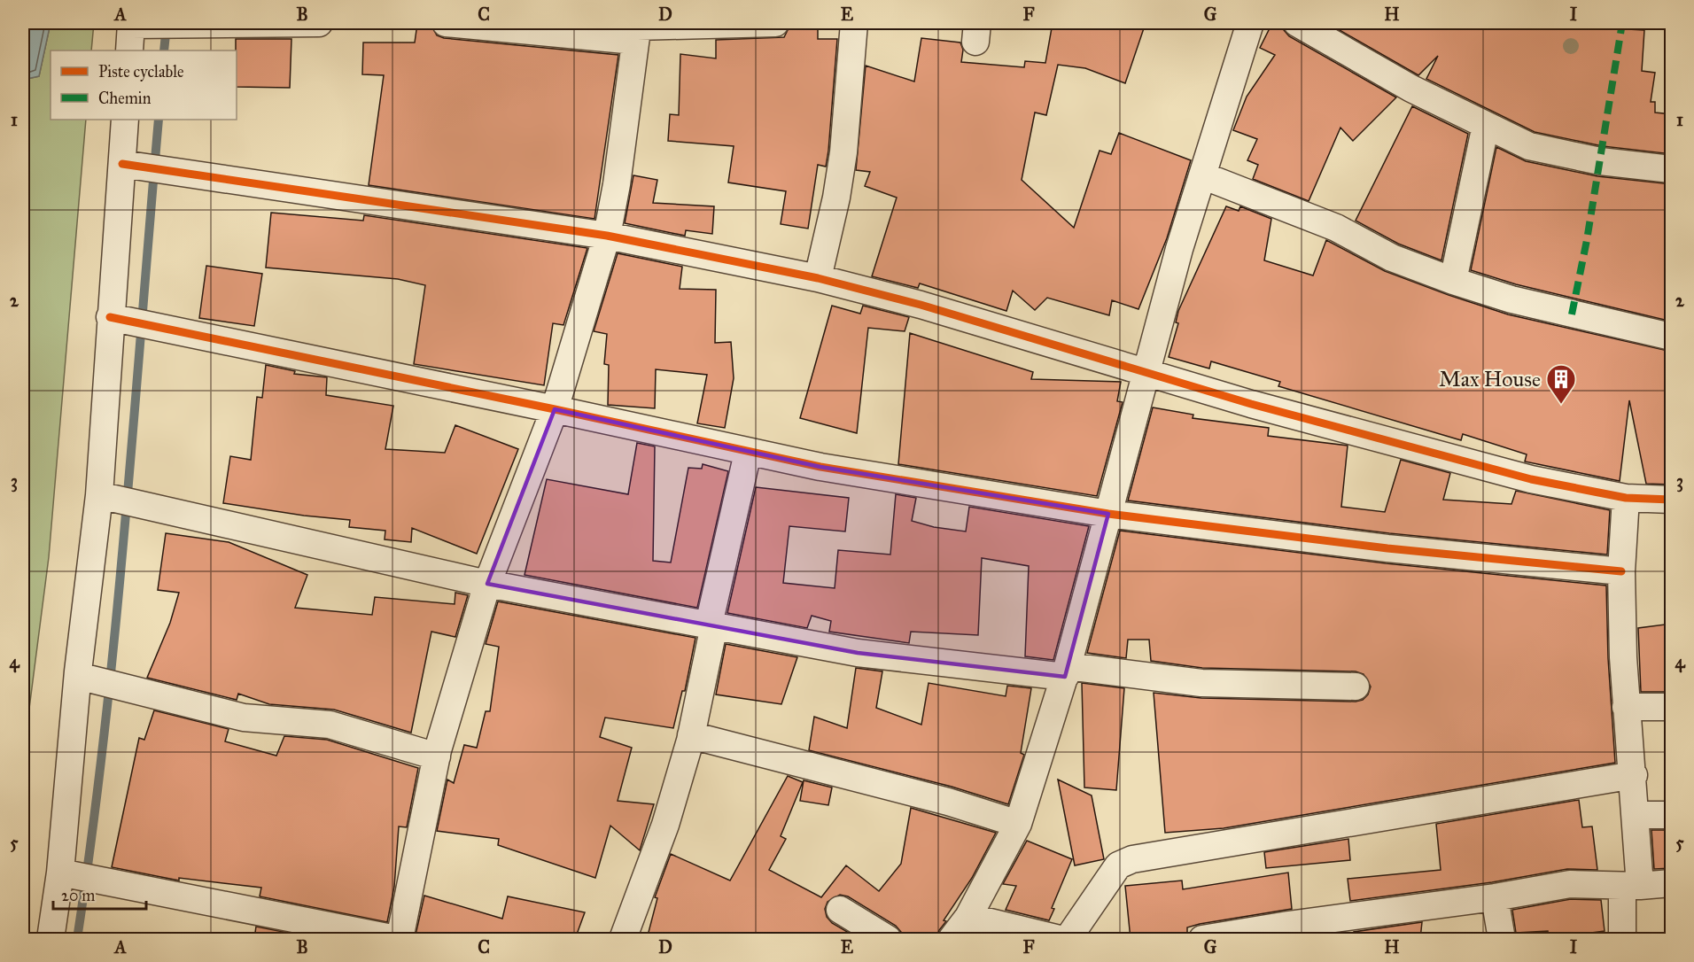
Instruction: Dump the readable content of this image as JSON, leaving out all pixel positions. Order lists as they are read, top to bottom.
{
  "places": {
    "building": ["Max House"]
  },
  "legend": ["Piste cyclable", "Chemin"],
  "scale_bar": "20 m",
  "grid": {
    "columns": [
      "A",
      "B",
      "C",
      "D",
      "E",
      "F",
      "G",
      "H",
      "I"
    ],
    "rows": [
      "1",
      "2",
      "3",
      "4",
      "5"
    ]
  }
}
